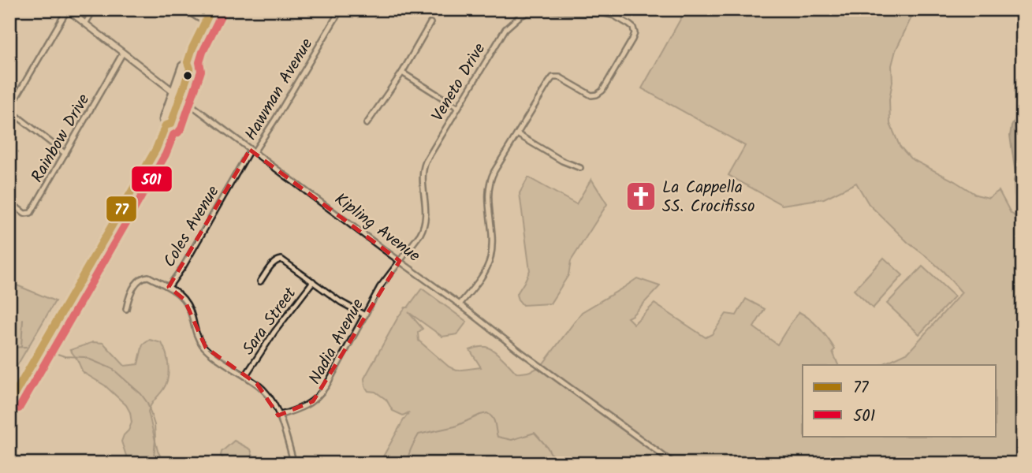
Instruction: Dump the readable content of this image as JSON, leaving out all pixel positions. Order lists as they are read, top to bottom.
{
  "streets": {
    "street": [
      "Veneto Drive",
      "Hawman Avenue",
      "Rainbow Drive",
      "Coles Avenue",
      "Kipling Avenue",
      "Sara Street",
      "Nadia Avenue"
    ]
  },
  "crossings": [
    ["Veneto Drive", "Kipling Avenue"],
    ["Veneto Drive", "Nadia Avenue"],
    ["Hawman Avenue", "Coles Avenue"],
    ["Hawman Avenue", "Kipling Avenue"],
    ["Rainbow Drive", "Kipling Avenue"],
    ["Coles Avenue", "Kipling Avenue"],
    ["Kipling Avenue", "Nadia Avenue"]
  ],
  "places": {
    "church": ["La Cappella SS. Crocifisso"]
  },
  "lines": ["transit line 77", "transit line 501"],
  "legend": ["77", "501"]
}
